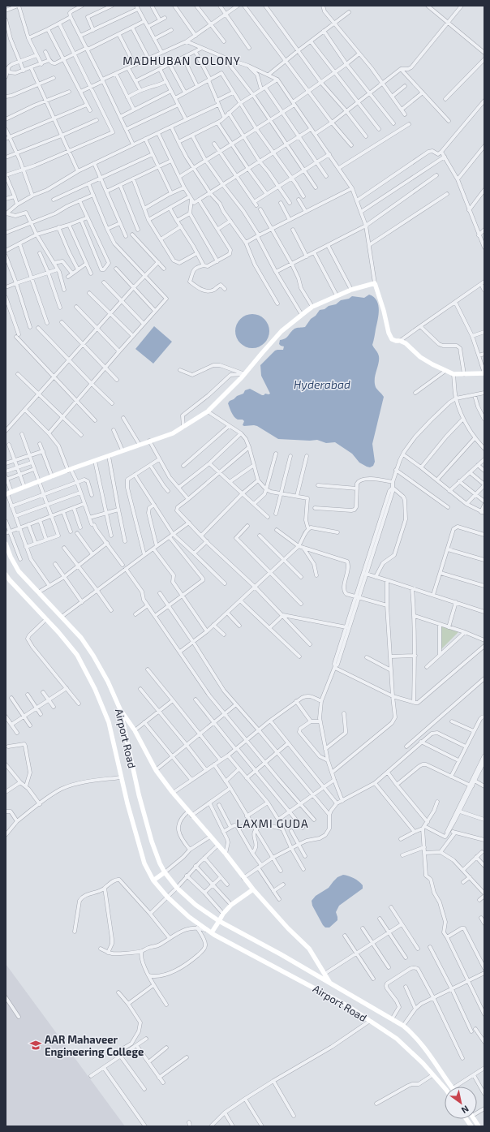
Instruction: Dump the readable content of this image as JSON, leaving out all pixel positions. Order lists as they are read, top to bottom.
{
  "streets": {
    "main road": ["Airport Road"]
  },
  "districts": ["MADHUBAN COLONY", "LAXMI GUDA"],
  "water": ["Hyderabad"],
  "places": {
    "school or university": ["AAR Mahaveer Engineering College"]
  },
  "north": "bottom right"
}
